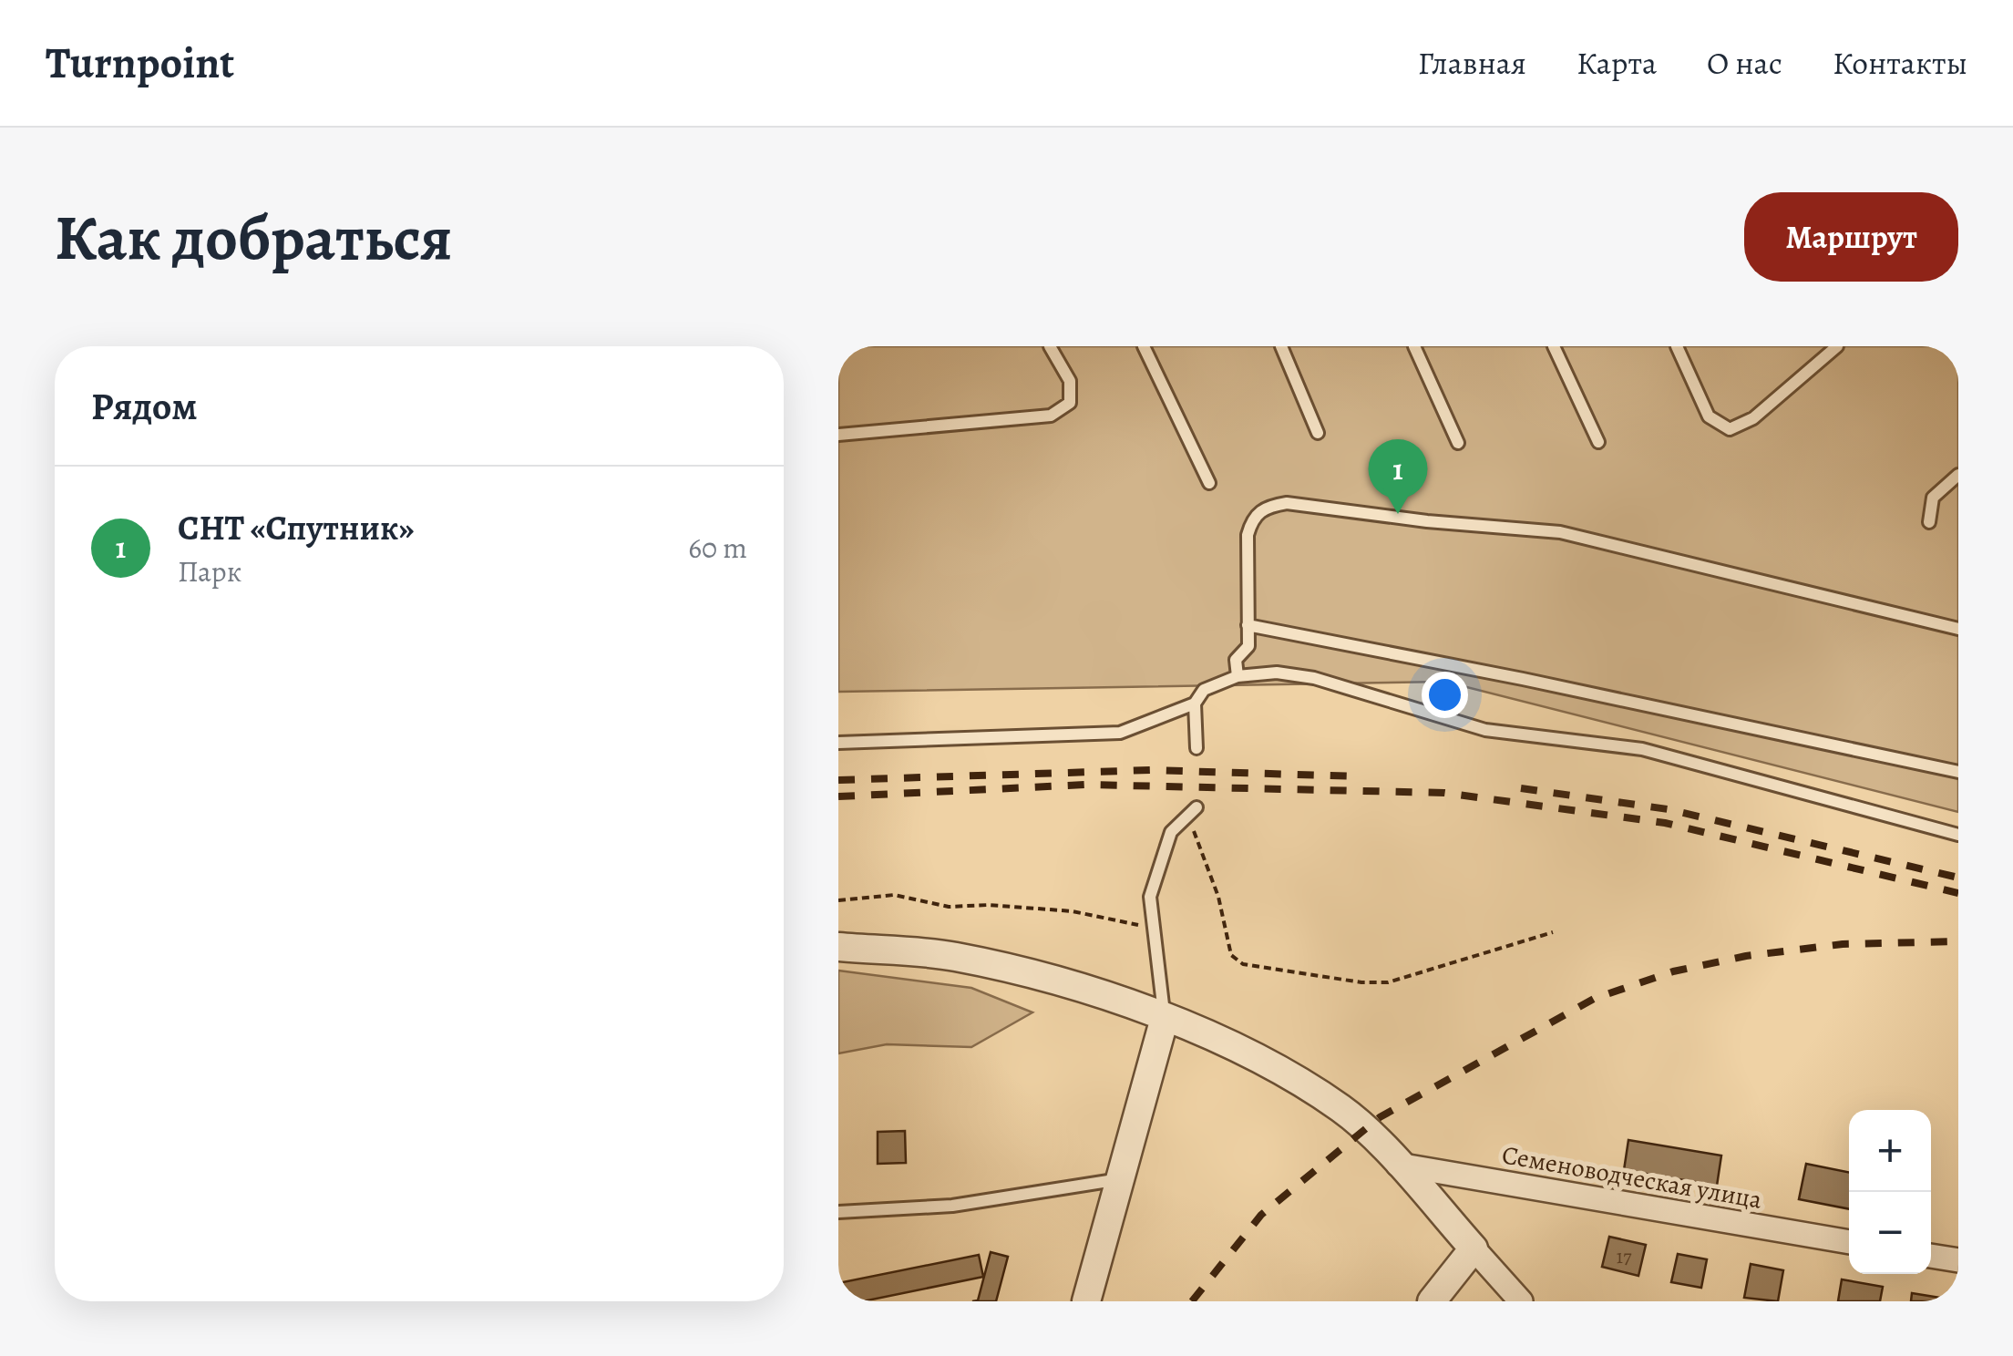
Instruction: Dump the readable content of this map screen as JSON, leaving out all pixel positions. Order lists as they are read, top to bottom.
{
  "streets": {
    "street": ["Семеноводческая улица"]
  },
  "house_numbers": ["17"],
  "page": {
    "header": "Turnpoint",
    "nav": [
      "Главная",
      "Карта",
      "О нас",
      "Контакты"
    ],
    "buttons": "Маршрут",
    "title": "Как добраться",
    "heading": "Рядом",
    "pins": "1",
    "list": [
      {
        "mark": "1",
        "name": "СНТ «Спутник»",
        "note": "Парк",
        "value": "60 m"
      }
    ],
    "map_buttons": ["+", "−"]
  }
}
